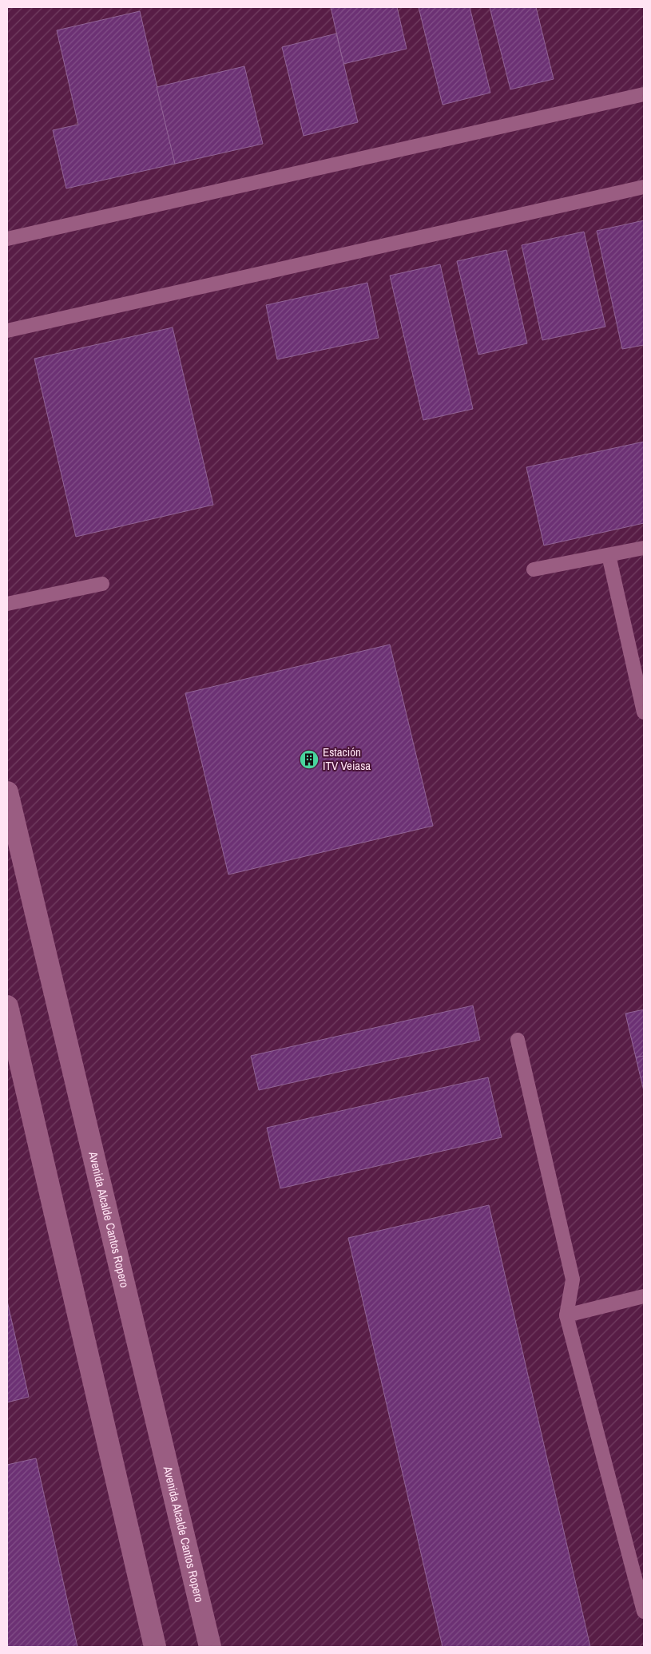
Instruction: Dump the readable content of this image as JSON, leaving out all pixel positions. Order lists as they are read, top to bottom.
{
  "streets": {
    "main road": ["Avenida Alcalde Cantos Ropero"]
  },
  "places": {
    "building": ["Estación ITV Veiasa"]
  }
}
